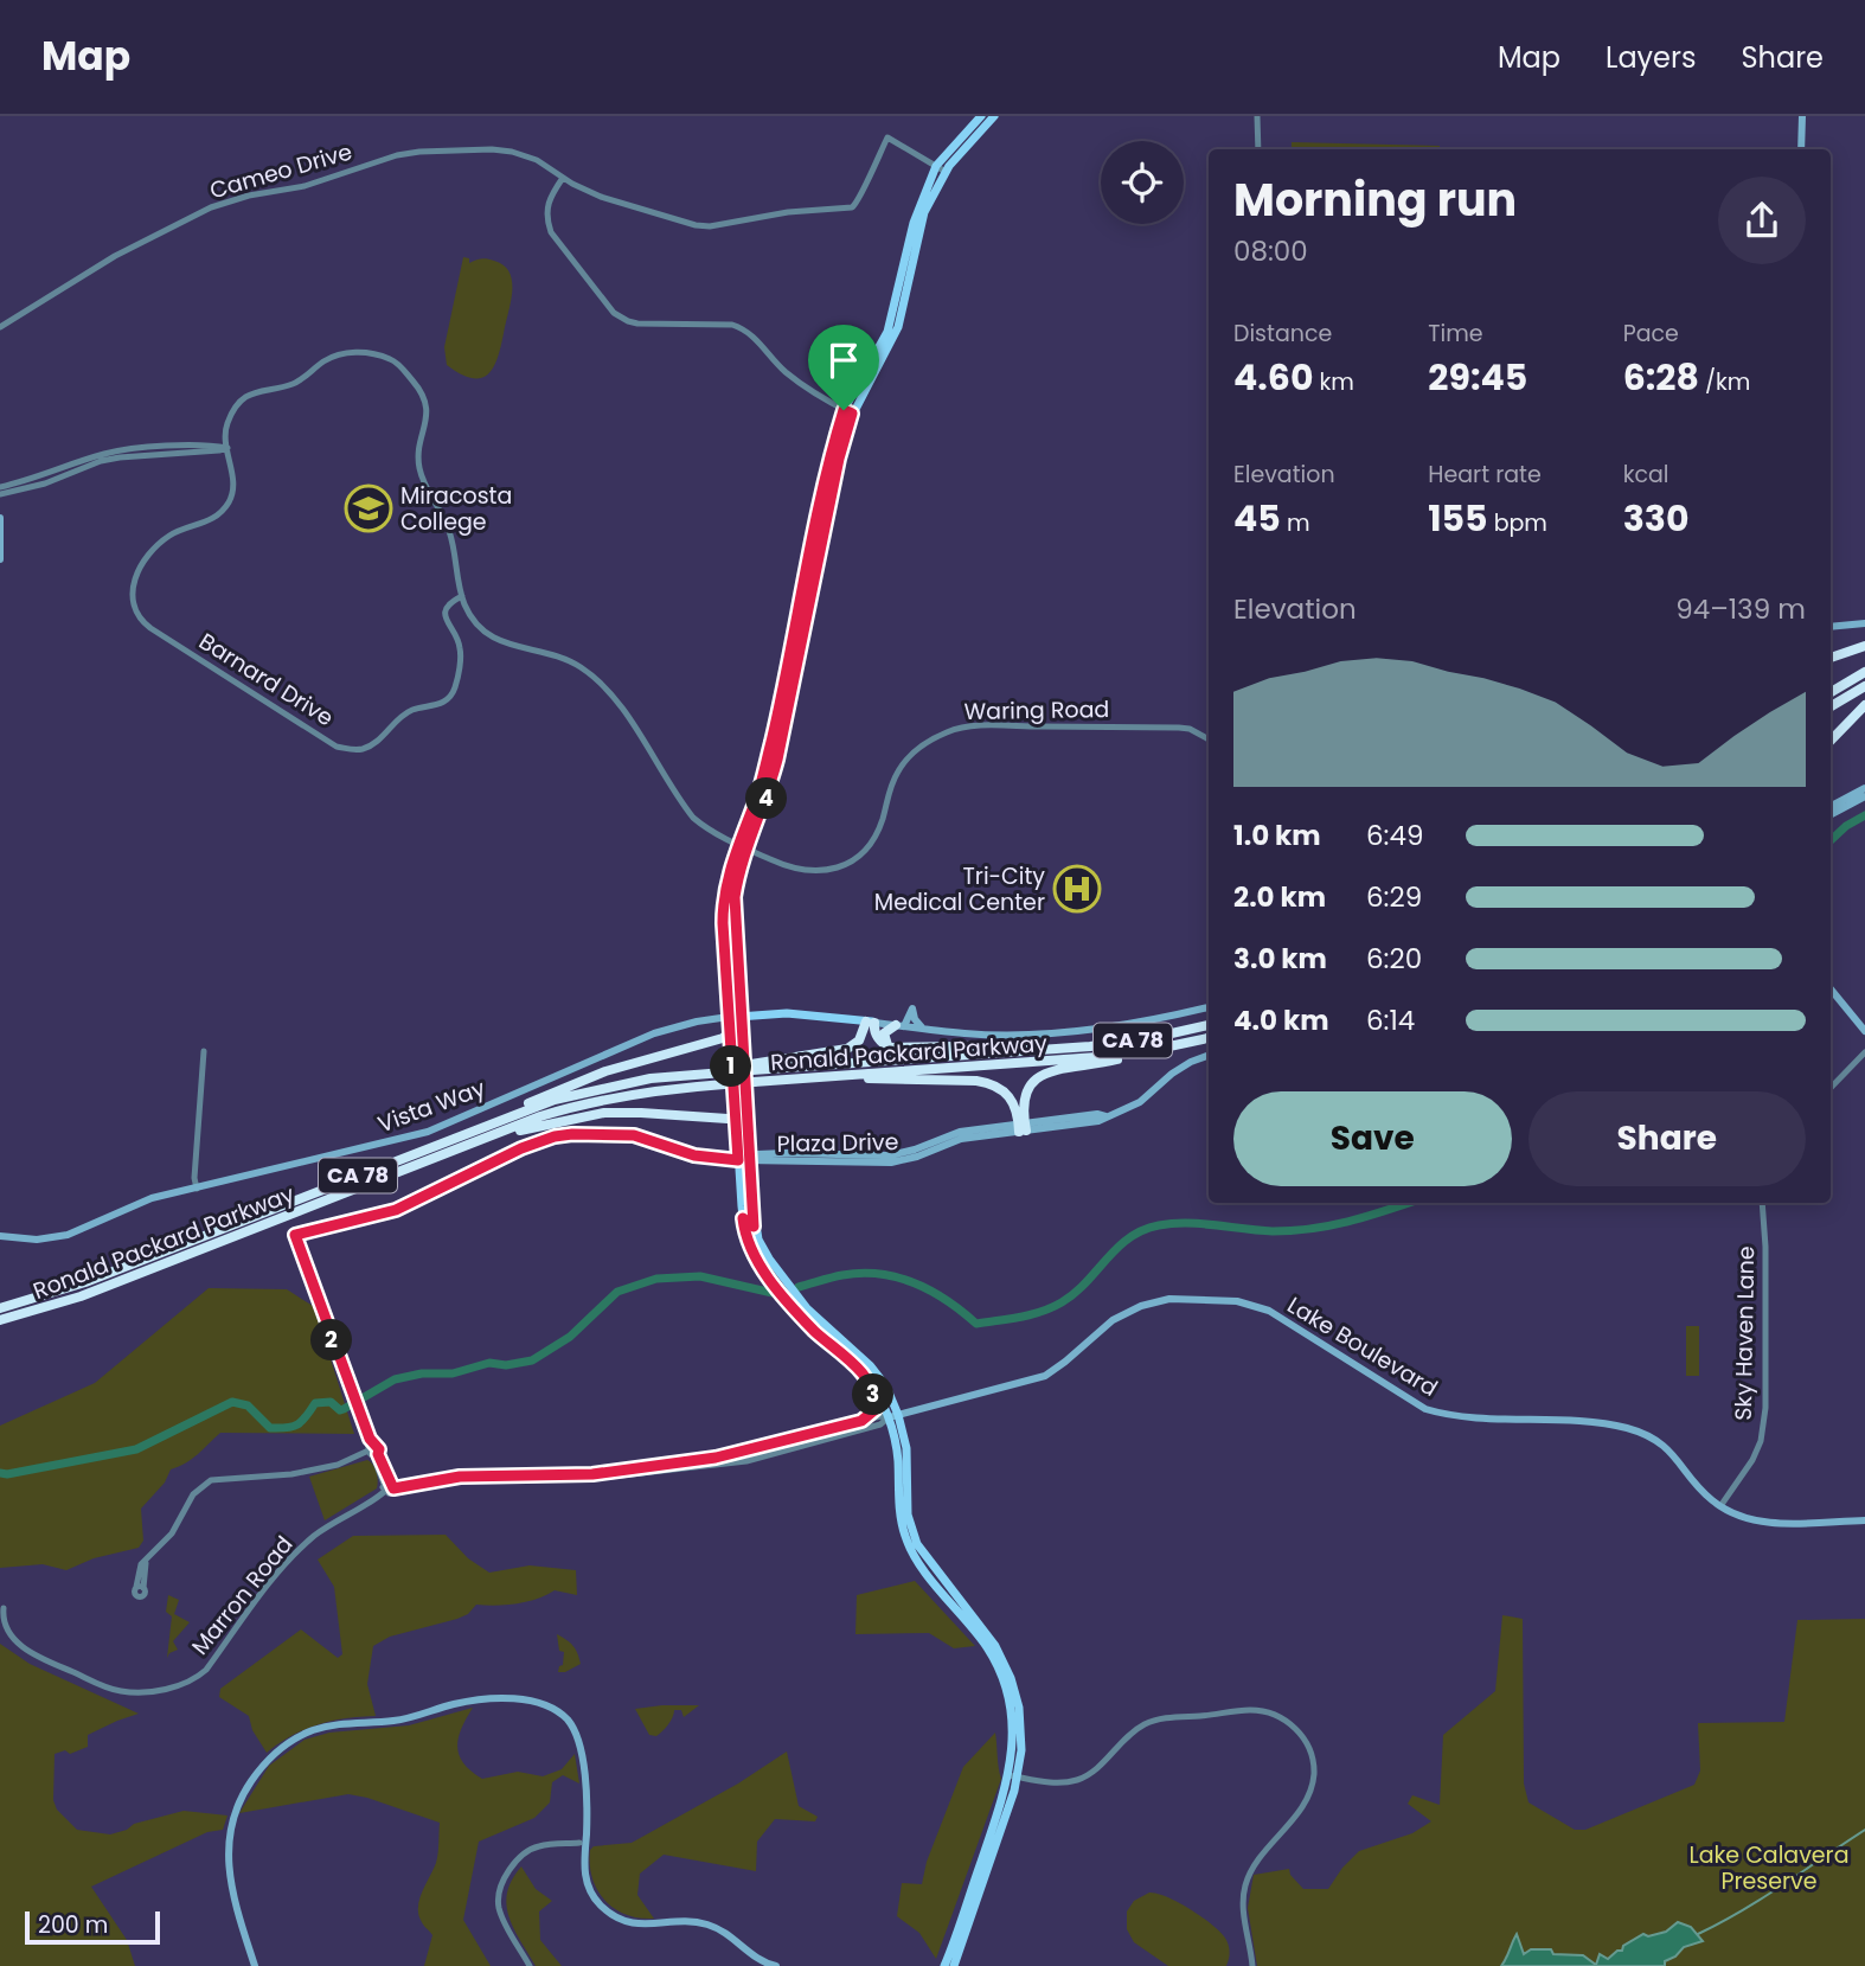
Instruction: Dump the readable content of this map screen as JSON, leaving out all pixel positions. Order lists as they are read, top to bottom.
{
  "streets": {
    "highway": ["CA 78", "Ronald Packard Parkway"],
    "main road": ["Vista Way", "Plaza Drive", "Lake Boulevard"],
    "street": [
      "Cameo Drive",
      "Barnard Drive",
      "Waring Road",
      "Sky Haven Lane",
      "Marron Road"
    ]
  },
  "crossings": [
    ["Sky Haven Lane", "Lake Boulevard"],
    ["Lake Boulevard", "Marron Road"]
  ],
  "parks": ["Lake Calavera Preserve"],
  "places": {
    "school or university": ["Miracosta College"],
    "hospital": ["Tri-City Medical Center"]
  },
  "scale_bar": "200 m",
  "page": {
    "header": "Map",
    "nav": ["Map", "Layers", "Share"],
    "heading": ["Morning run", "08:00"],
    "stats": [
      ["Distance", "4.60 km"],
      ["Time", "29:45"],
      ["Pace", "6:28 /km"],
      ["Elevation", "45 m"],
      ["Heart rate", "155 bpm"],
      ["kcal", "330"]
    ],
    "chart": ["Elevation", "94–139 m"],
    "pins": [
      "4",
      "1",
      "2",
      "3"
    ],
    "list": [
      {
        "name": "1.0 km",
        "note": "6:49"
      },
      {
        "name": "2.0 km",
        "note": "6:29"
      },
      {
        "name": "3.0 km",
        "note": "6:20"
      },
      {
        "name": "4.0 km",
        "note": "6:14"
      }
    ],
    "buttons": ["Save", "Share"],
    "scale": "200 m"
  }
}
